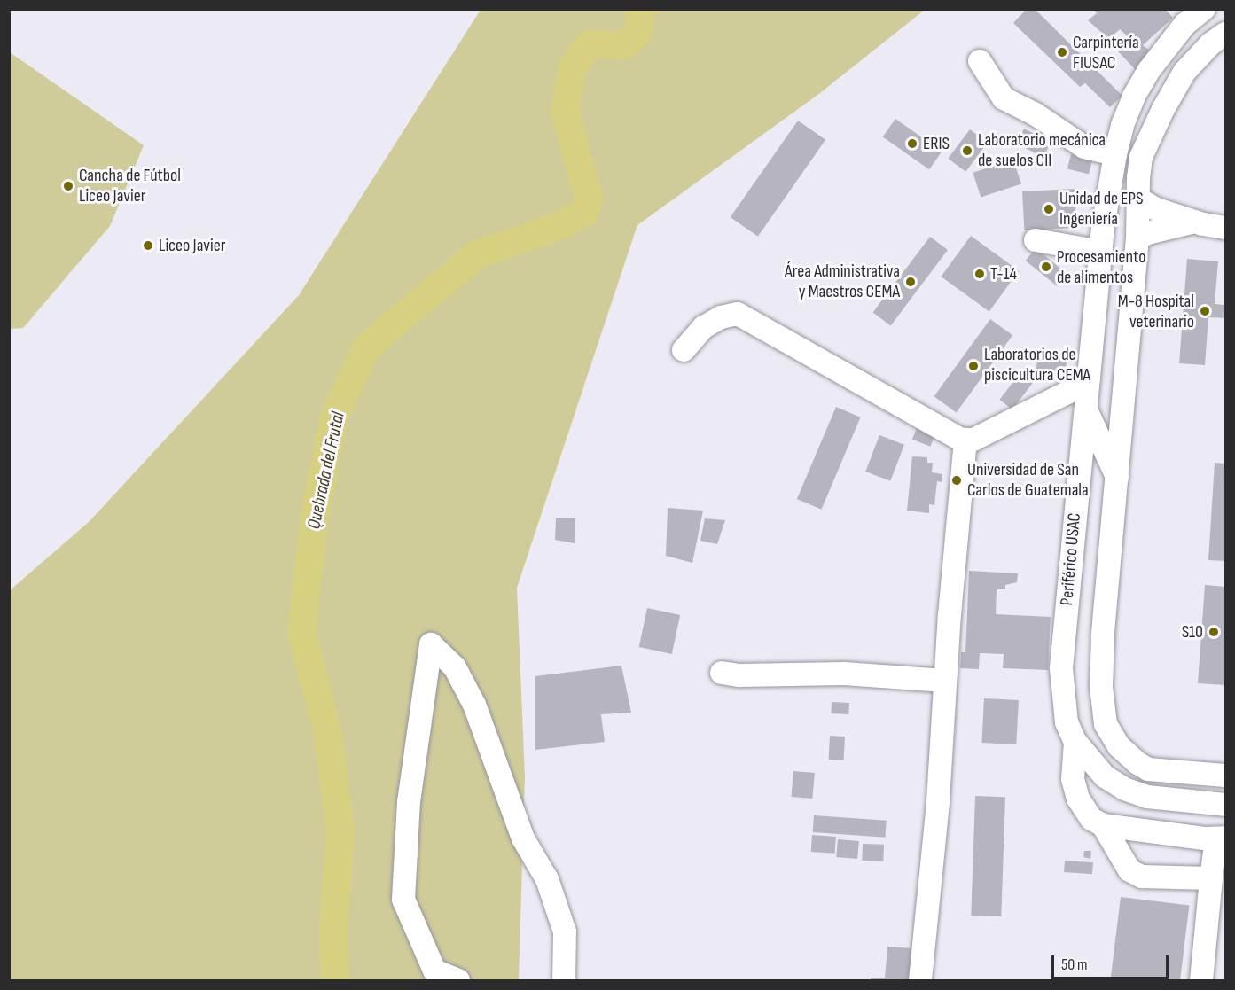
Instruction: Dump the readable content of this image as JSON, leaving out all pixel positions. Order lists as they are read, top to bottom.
{
  "streets": {
    "street": ["Periférico USAC"]
  },
  "water": ["Quebrada del Frutal"],
  "places": [
    "Carpintería FIUSAC",
    "ERIS",
    "Laboratorio mecánica de suelos CII",
    "Cancha de Fútbol Liceo Javier",
    "Unidad de EPS Ingeniería",
    "Liceo Javier",
    "Procesamiento de alimentos",
    "T-14",
    "Área Administrativa y Maestros CEMA",
    "M-8 Hospital veterinario",
    "Laboratorios de piscicultura CEMA",
    "Universidad de San Carlos de Guatemala",
    "S10"
  ],
  "scale_bar": "50 m"
}
